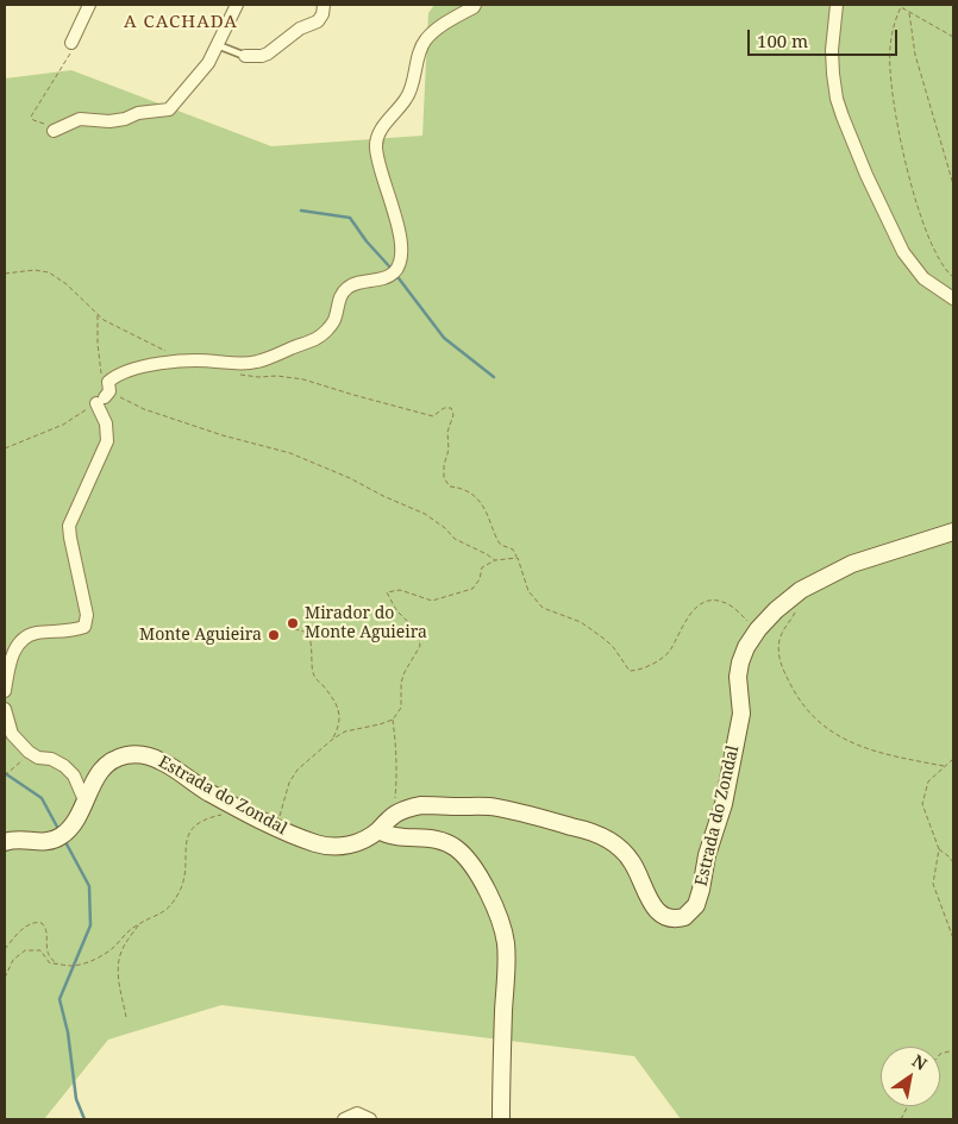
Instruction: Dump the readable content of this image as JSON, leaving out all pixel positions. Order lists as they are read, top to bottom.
{
  "streets": {
    "street": ["Estrada do Zondal"]
  },
  "districts": ["A CACHADA"],
  "places": ["Mirador do Monte Aguieira", "Monte Aguieira"],
  "scale_bar": "100 m",
  "north": "top right"
}
